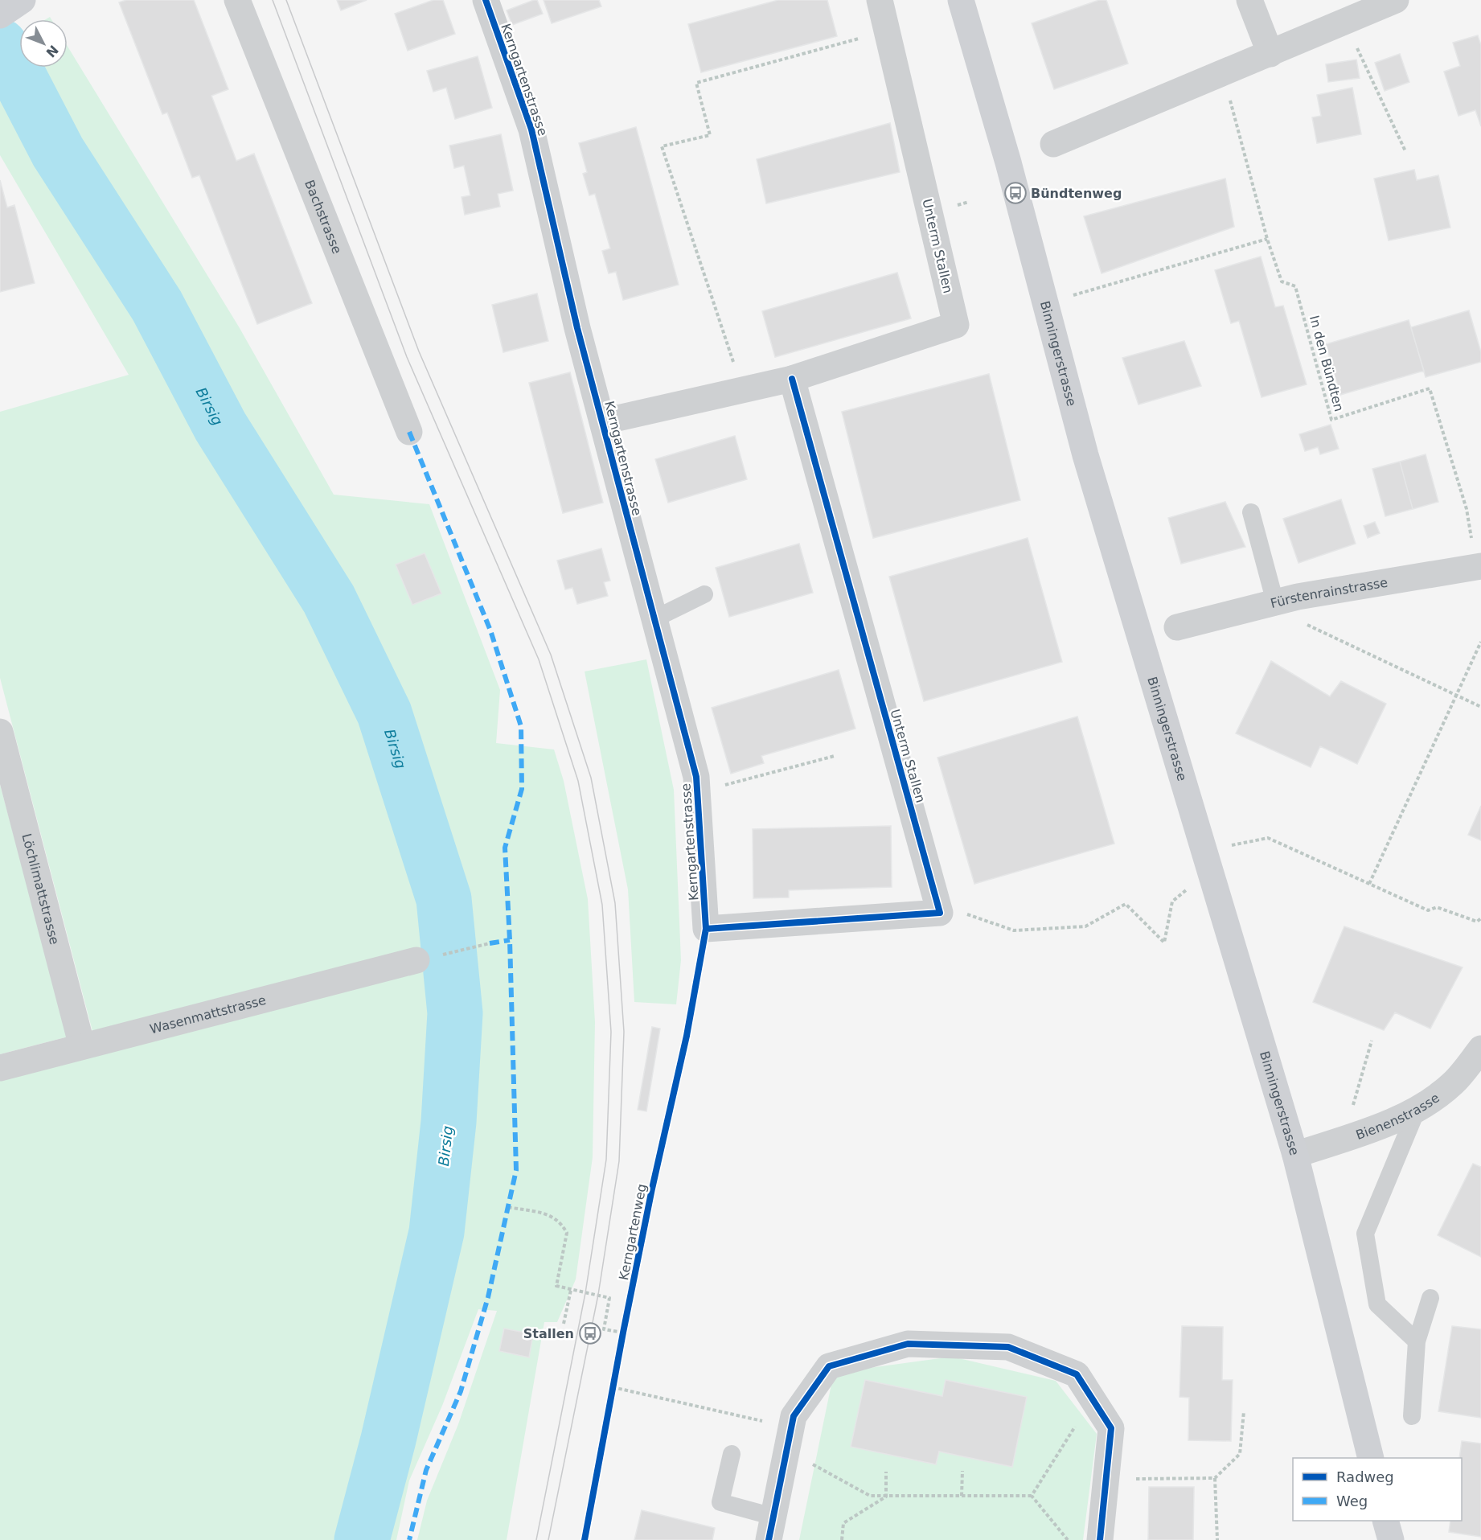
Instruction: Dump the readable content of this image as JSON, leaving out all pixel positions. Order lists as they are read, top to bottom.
{
  "streets": {
    "main road": ["Binningerstrasse"],
    "street": [
      "Kerngartenstrasse",
      "Bachstrasse",
      "Unterm Stallen",
      "Fürstenrainstrasse",
      "Löchlimattstrasse",
      "Wasenmattstrasse",
      "Bienenstrasse"
    ],
    "path": ["In den Bündten"],
    "cycle path": ["Kerngartenweg"]
  },
  "crossings": [
    ["Kerngartenstrasse", "Unterm Stallen"],
    ["Binningerstrasse", "Bienenstrasse"],
    ["In den Bündten", "Fürstenrainstrasse"],
    ["Löchlimattstrasse", "Wasenmattstrasse"]
  ],
  "water": ["Birsig"],
  "places": {
    "bus stop": ["Bündtenweg", "Stallen"]
  },
  "legend": ["Radweg", "Weg"],
  "north": "bottom right"
}
